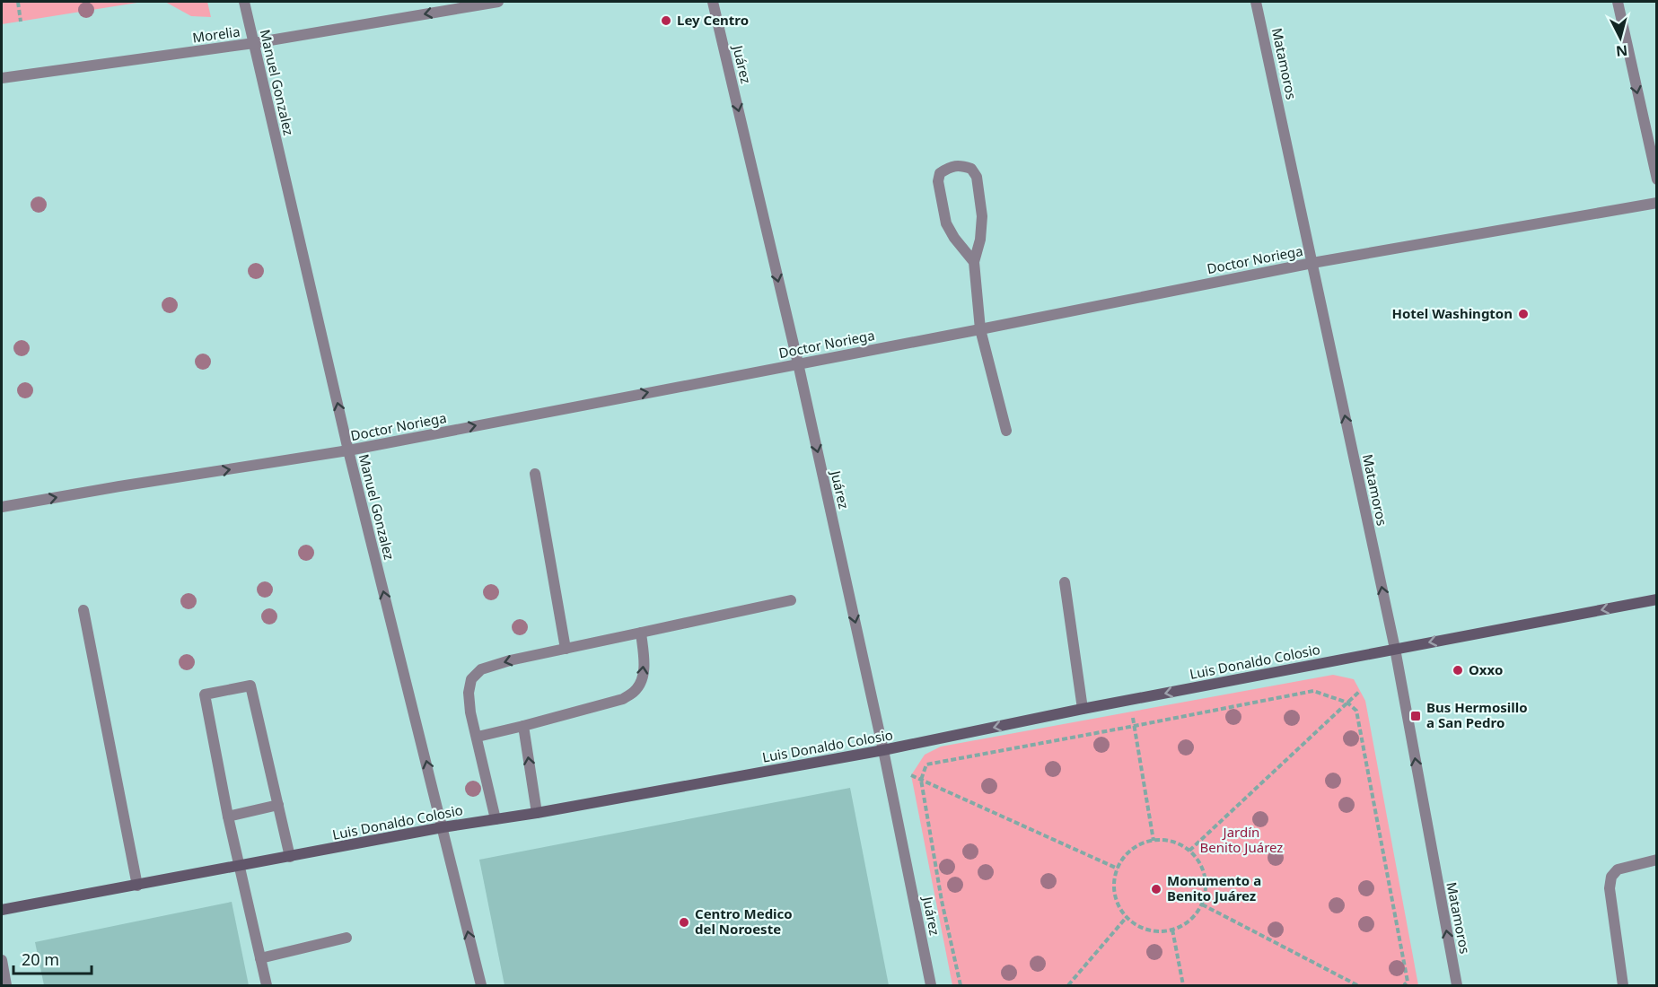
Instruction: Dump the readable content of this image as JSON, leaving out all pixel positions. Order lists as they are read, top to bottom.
{
  "streets": {
    "main road": ["Luis Donaldo Colosio"],
    "street": [
      "Morelia",
      "Matamoros",
      "Juárez",
      "Manuel Gonzalez",
      "Doctor Noriega"
    ]
  },
  "crossings": [
    ["Morelia", "Manuel Gonzalez"],
    ["Matamoros", "Doctor Noriega"],
    ["Matamoros", "Luis Donaldo Colosio"],
    ["Juárez", "Doctor Noriega"],
    ["Juárez", "Luis Donaldo Colosio"],
    ["Manuel Gonzalez", "Doctor Noriega"],
    ["Manuel Gonzalez", "Luis Donaldo Colosio"]
  ],
  "one_way": [
    "Morelia",
    "Matamoros",
    "Juárez",
    "Manuel Gonzalez",
    "Doctor Noriega",
    "Luis Donaldo Colosio"
  ],
  "parks": ["Jardín Benito Juárez"],
  "places": {
    "other": [
      "Ley Centro",
      "Hotel Washington",
      "Oxxo",
      "Monumento a Benito Juárez",
      "Centro Medico del Noroeste"
    ],
    "transit": ["Bus Hermosillo a San Pedro"]
  },
  "scale_bar": "20 m",
  "north": "bottom"
}
